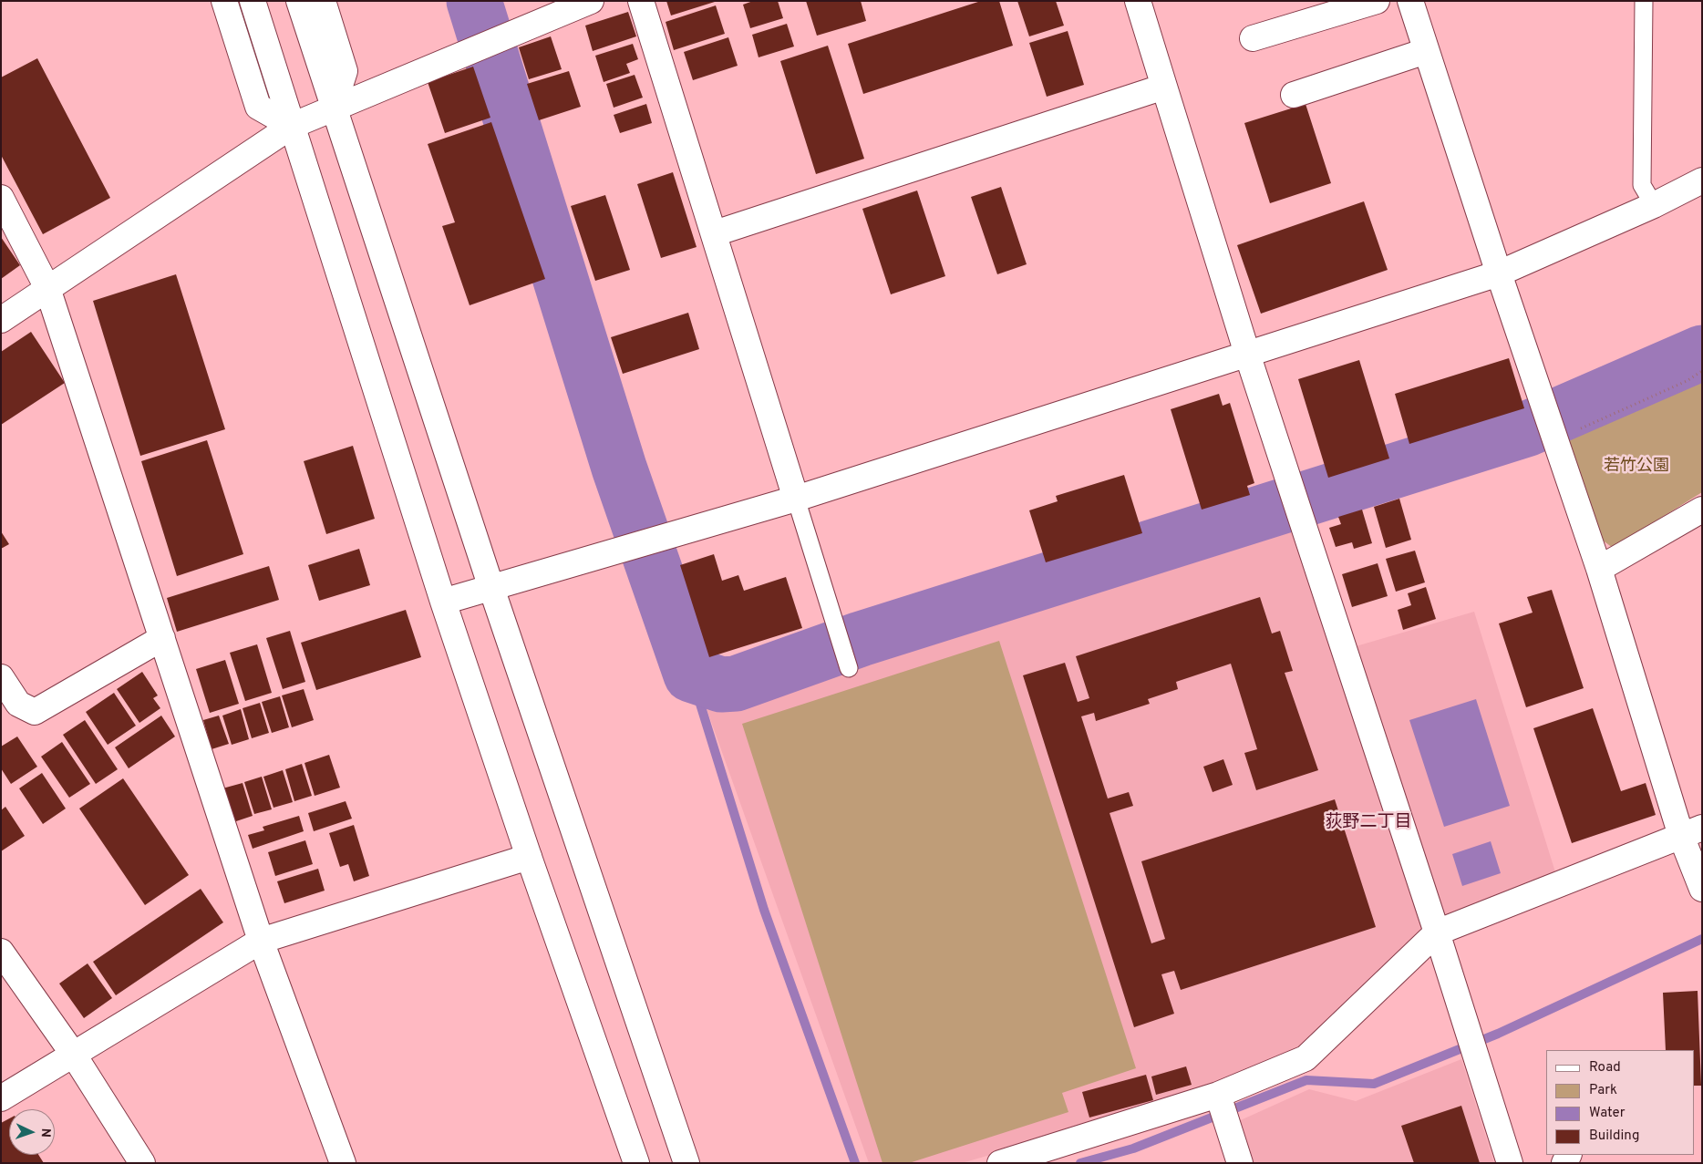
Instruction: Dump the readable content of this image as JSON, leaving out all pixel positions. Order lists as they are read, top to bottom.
{
  "districts": ["荻野二丁目"],
  "parks": ["若竹公園"],
  "legend": [
    "Road",
    "Park",
    "Water",
    "Building"
  ],
  "north": "right"
}
